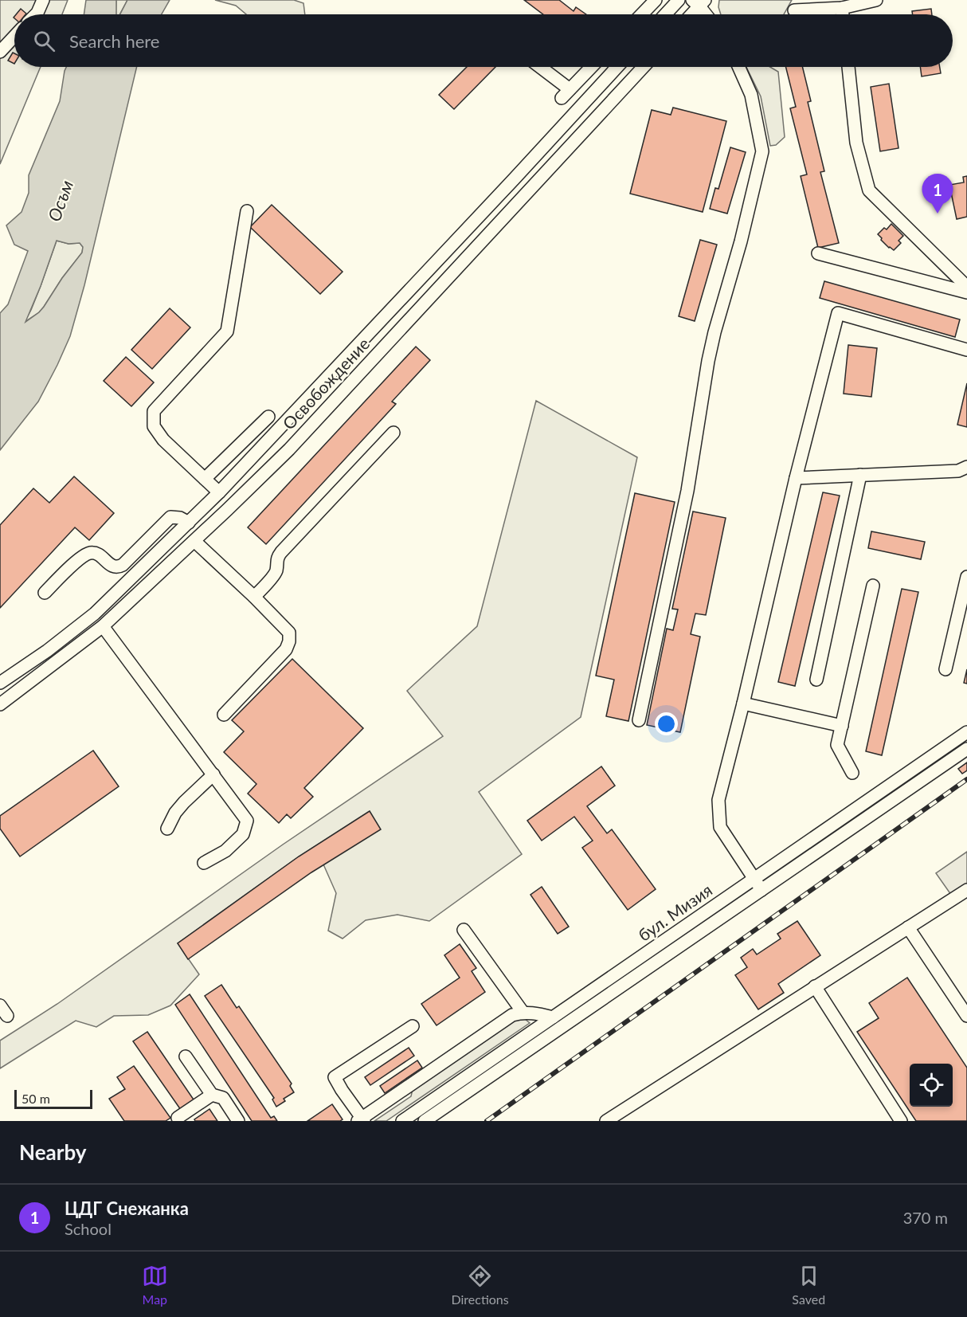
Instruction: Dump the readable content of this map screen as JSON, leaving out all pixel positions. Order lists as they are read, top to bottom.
{
  "streets": {
    "street": ["Освобождение", "бул. Мизия"]
  },
  "water": ["Осъм"],
  "scale_bar": "50 m",
  "page": {
    "search": "Search here",
    "pins": "1",
    "scale": "50 m",
    "heading": "Nearby",
    "list": [
      {
        "mark": "1",
        "name": "ЦДГ Снежанка",
        "note": "School",
        "value": "370 m"
      }
    ],
    "nav": ["Map", "Directions", "Saved"]
  }
}
